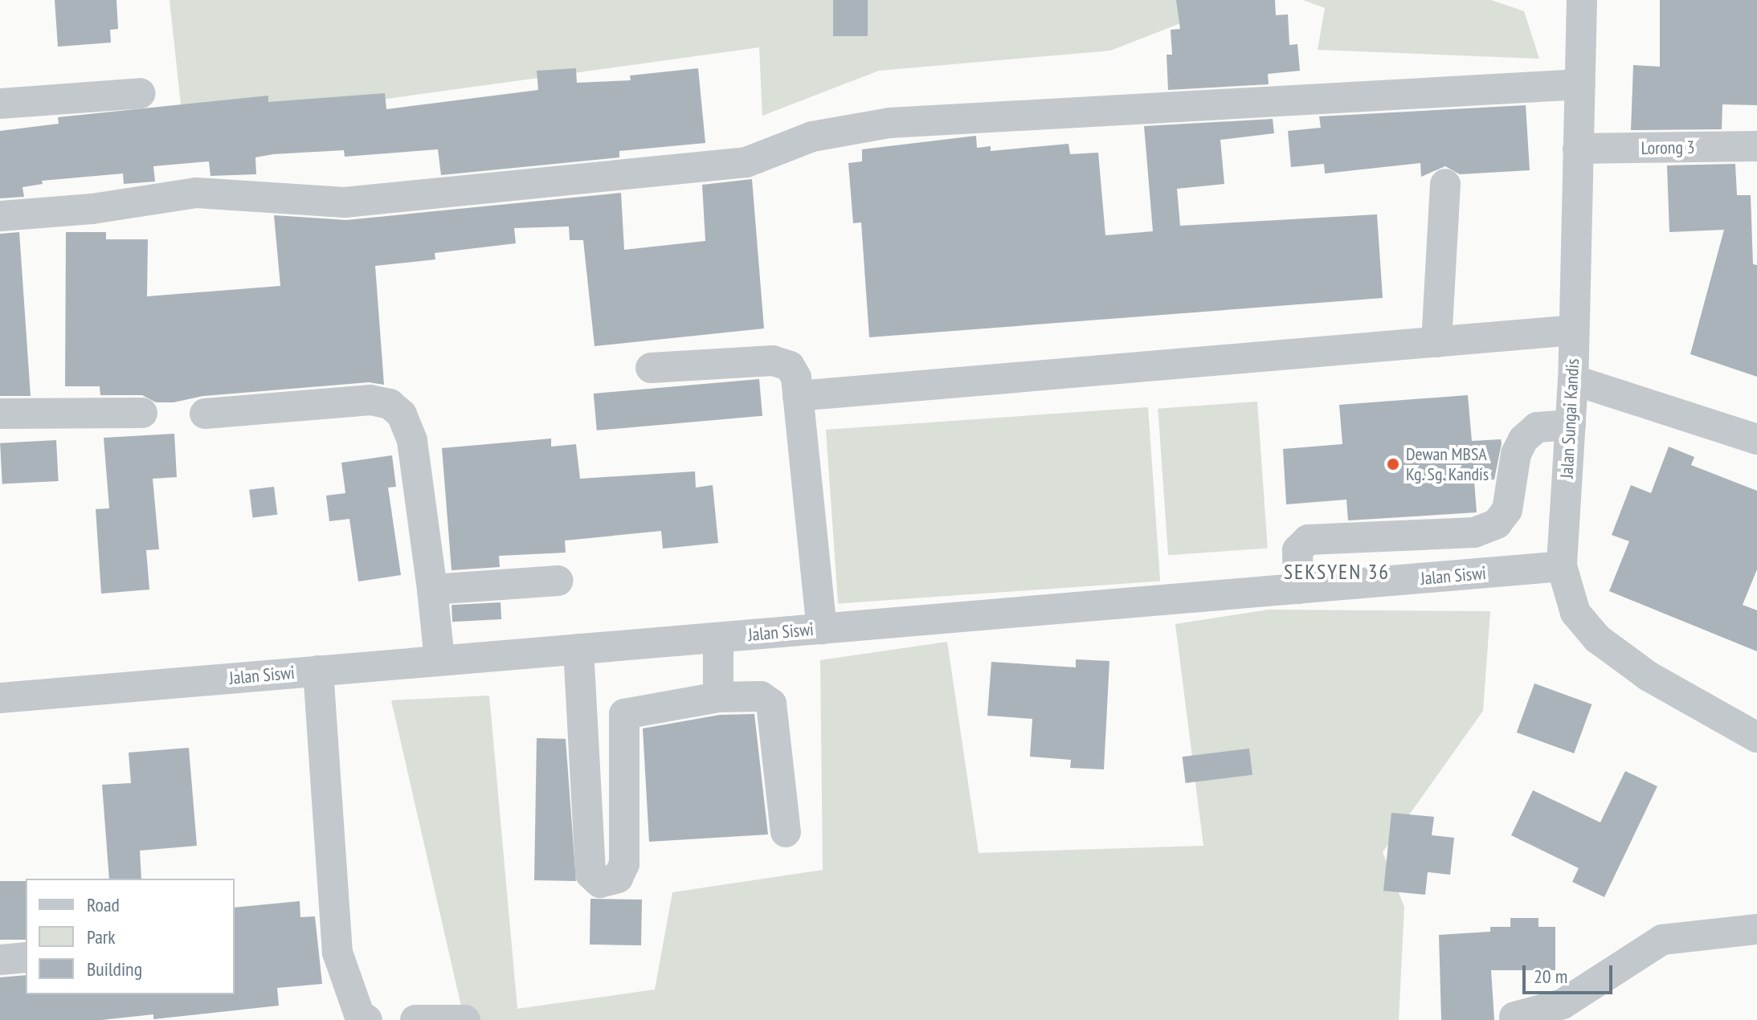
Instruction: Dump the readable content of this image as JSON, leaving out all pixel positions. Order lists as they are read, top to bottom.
{
  "streets": {
    "street": ["Lorong 3", "Jalan Sungai Kandis", "Jalan Siswi"]
  },
  "crossings": [
    ["Lorong 3", "Jalan Sungai Kandis"],
    ["Jalan Sungai Kandis", "Jalan Siswi"]
  ],
  "districts": ["SEKSYEN 36"],
  "places": ["Dewan MBSA Kg. Sg. Kandis"],
  "legend": ["Road", "Park", "Building"],
  "scale_bar": "20 m"
}
